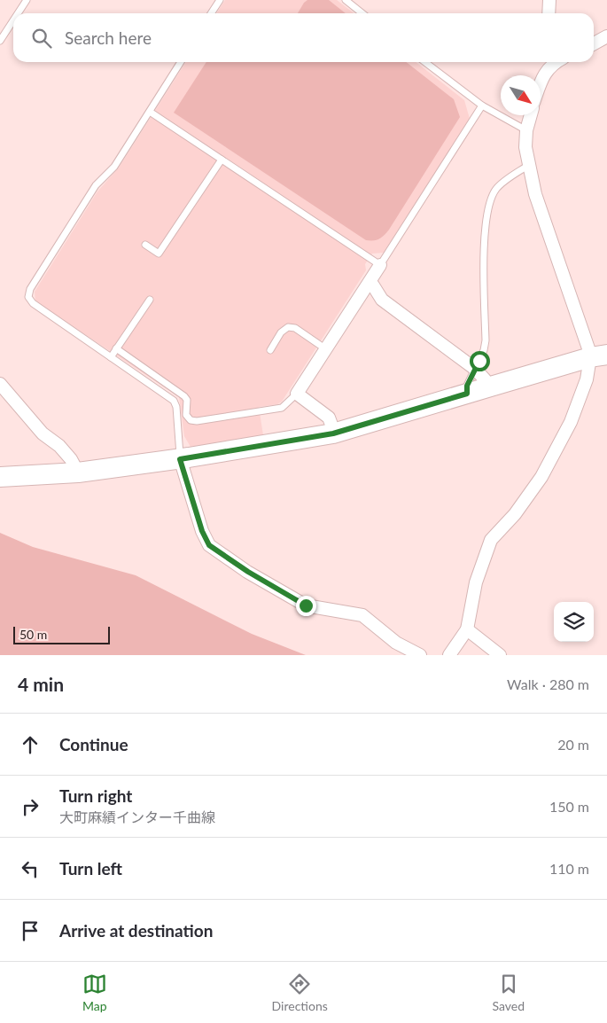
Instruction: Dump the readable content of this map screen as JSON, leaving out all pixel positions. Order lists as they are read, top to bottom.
{
  "scale_bar": "50 m",
  "north": "bottom right",
  "page": {
    "search": "Search here",
    "scale": "50 m",
    "heading": ["4 min", "Walk · 280 m"],
    "list": [
      ["Continue", "20 m"],
      ["Turn right", "大町麻績インター千曲線", "150 m"],
      ["Turn left", "110 m"],
      "Arrive at destination"
    ],
    "nav": ["Map", "Directions", "Saved"]
  }
}
